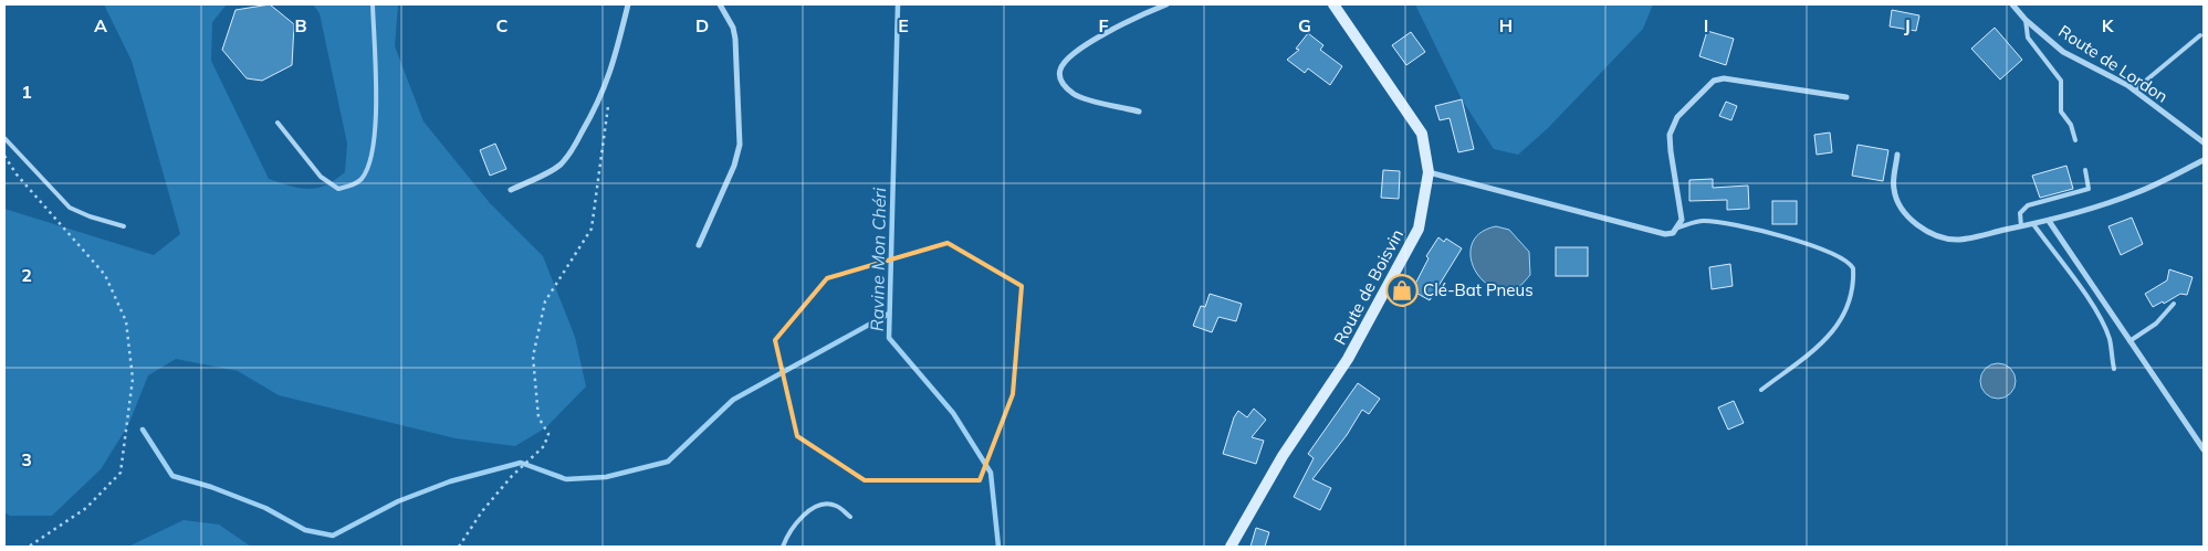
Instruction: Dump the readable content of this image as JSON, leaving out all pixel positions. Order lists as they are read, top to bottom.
{
  "streets": {
    "main road": ["Route de Boisvin"],
    "street": ["Route de Lordon"]
  },
  "water": ["Ravine Mon Chéri"],
  "places": {
    "shop": ["Clé-Bat Pneus"]
  },
  "grid": {
    "columns": [
      "A",
      "B",
      "C",
      "D",
      "E",
      "F",
      "G",
      "H",
      "I",
      "J",
      "K"
    ],
    "rows": ["1", "2", "3"]
  }
}
